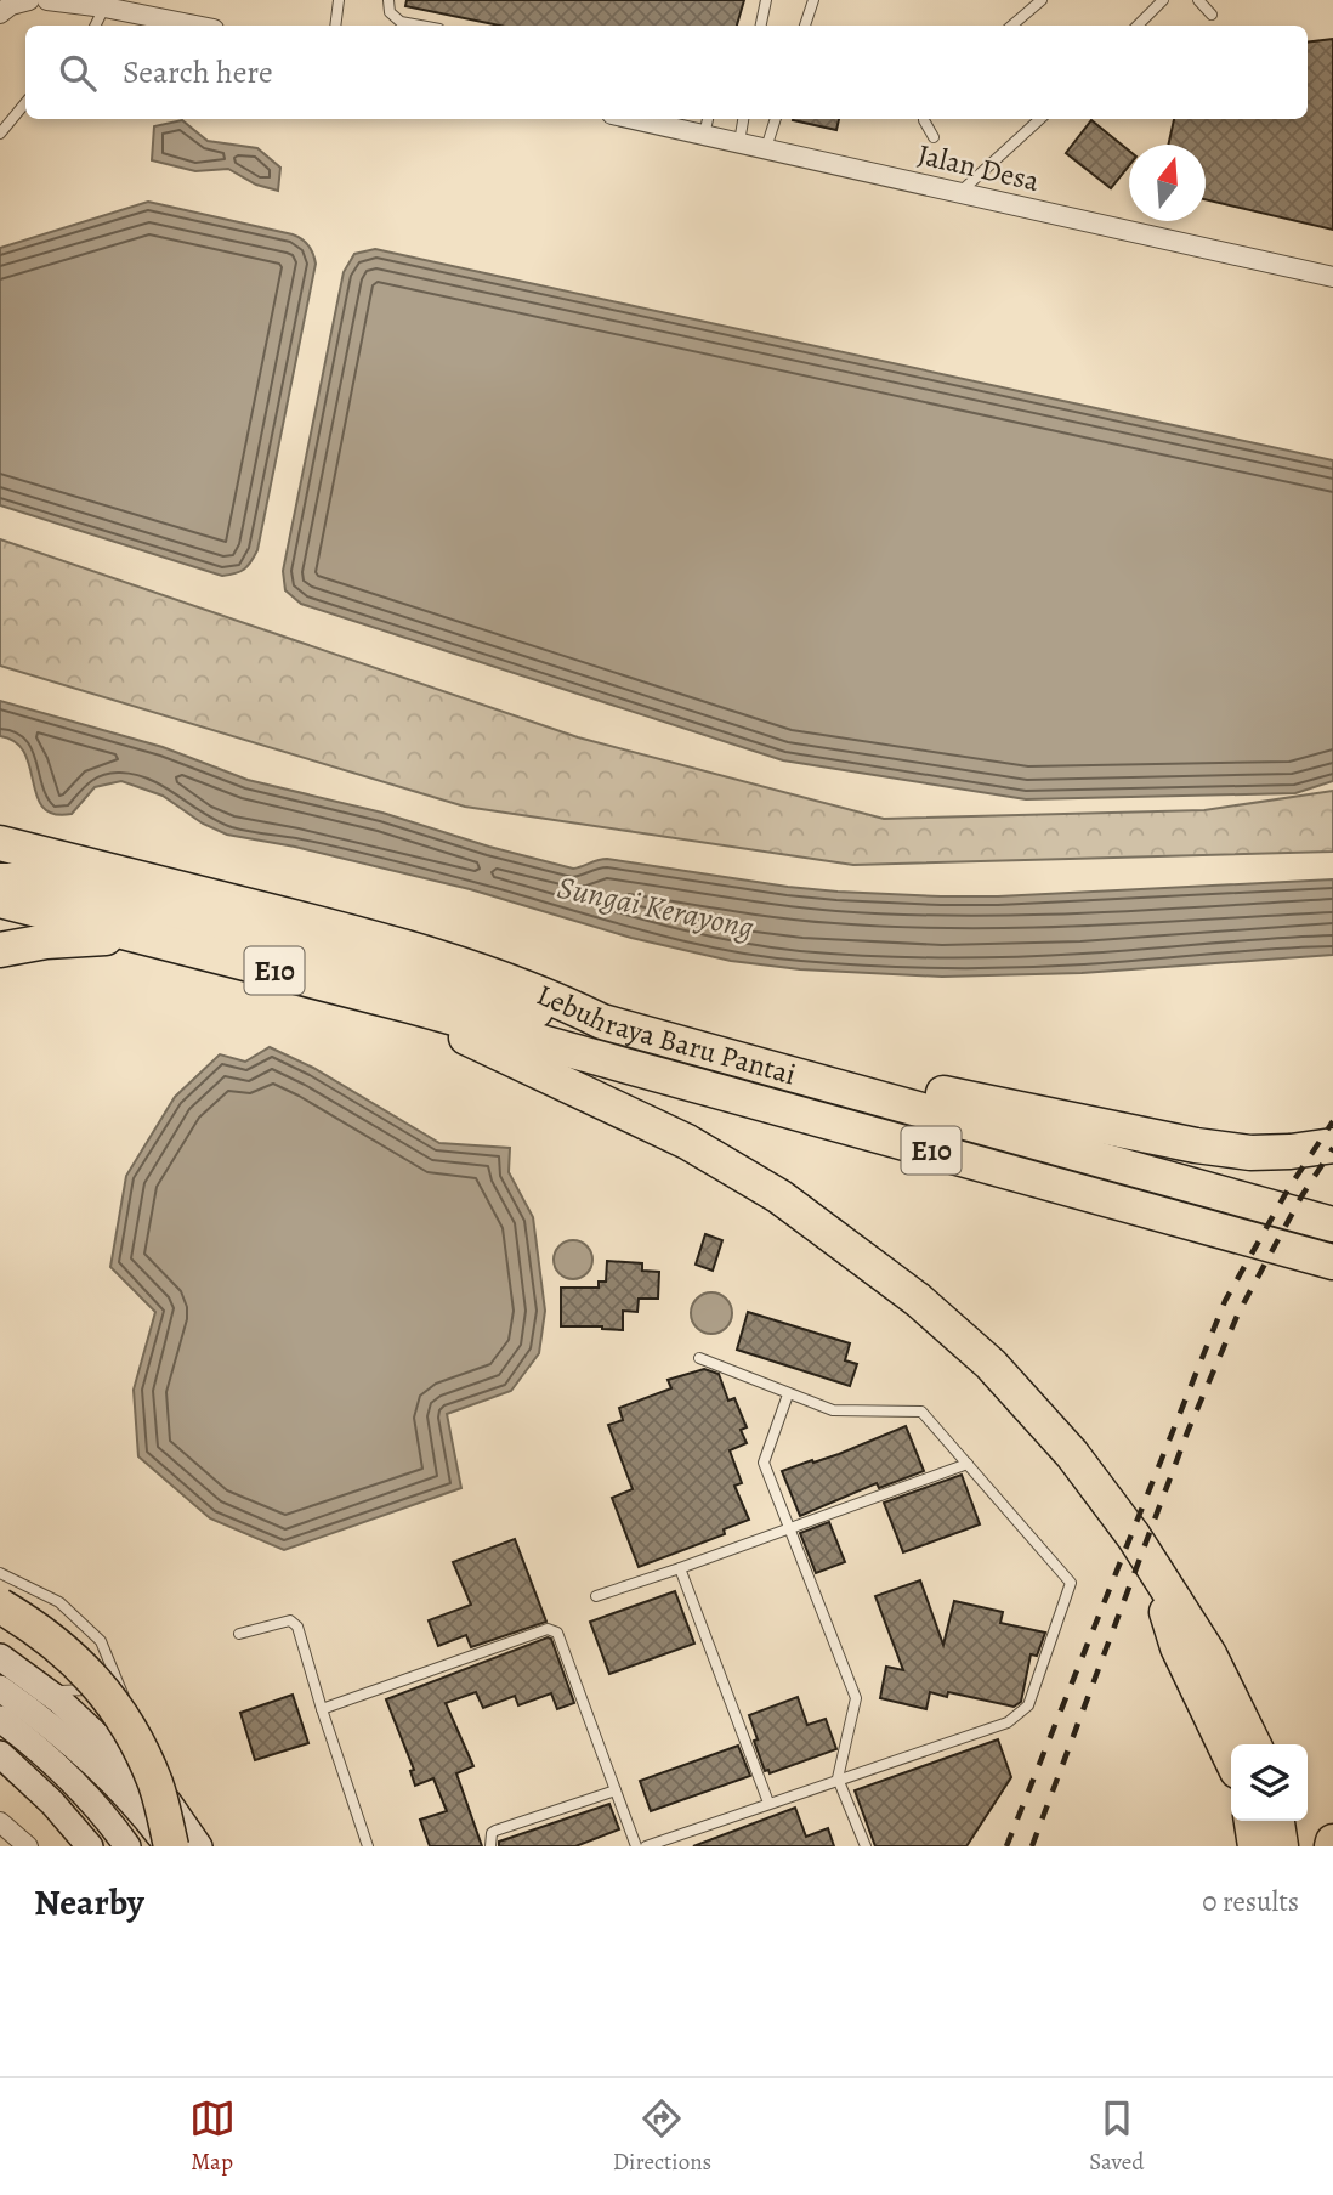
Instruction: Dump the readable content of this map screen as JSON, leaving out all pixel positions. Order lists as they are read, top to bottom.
{
  "streets": {
    "highway": ["E10", "Lebuhraya Baru Pantai"],
    "street": ["Jalan Desa"]
  },
  "water": ["Sungai Kerayong"],
  "north": "top",
  "page": {
    "search": "Search here",
    "heading": ["Nearby", "0 results"],
    "nav": ["Map", "Directions", "Saved"]
  }
}
